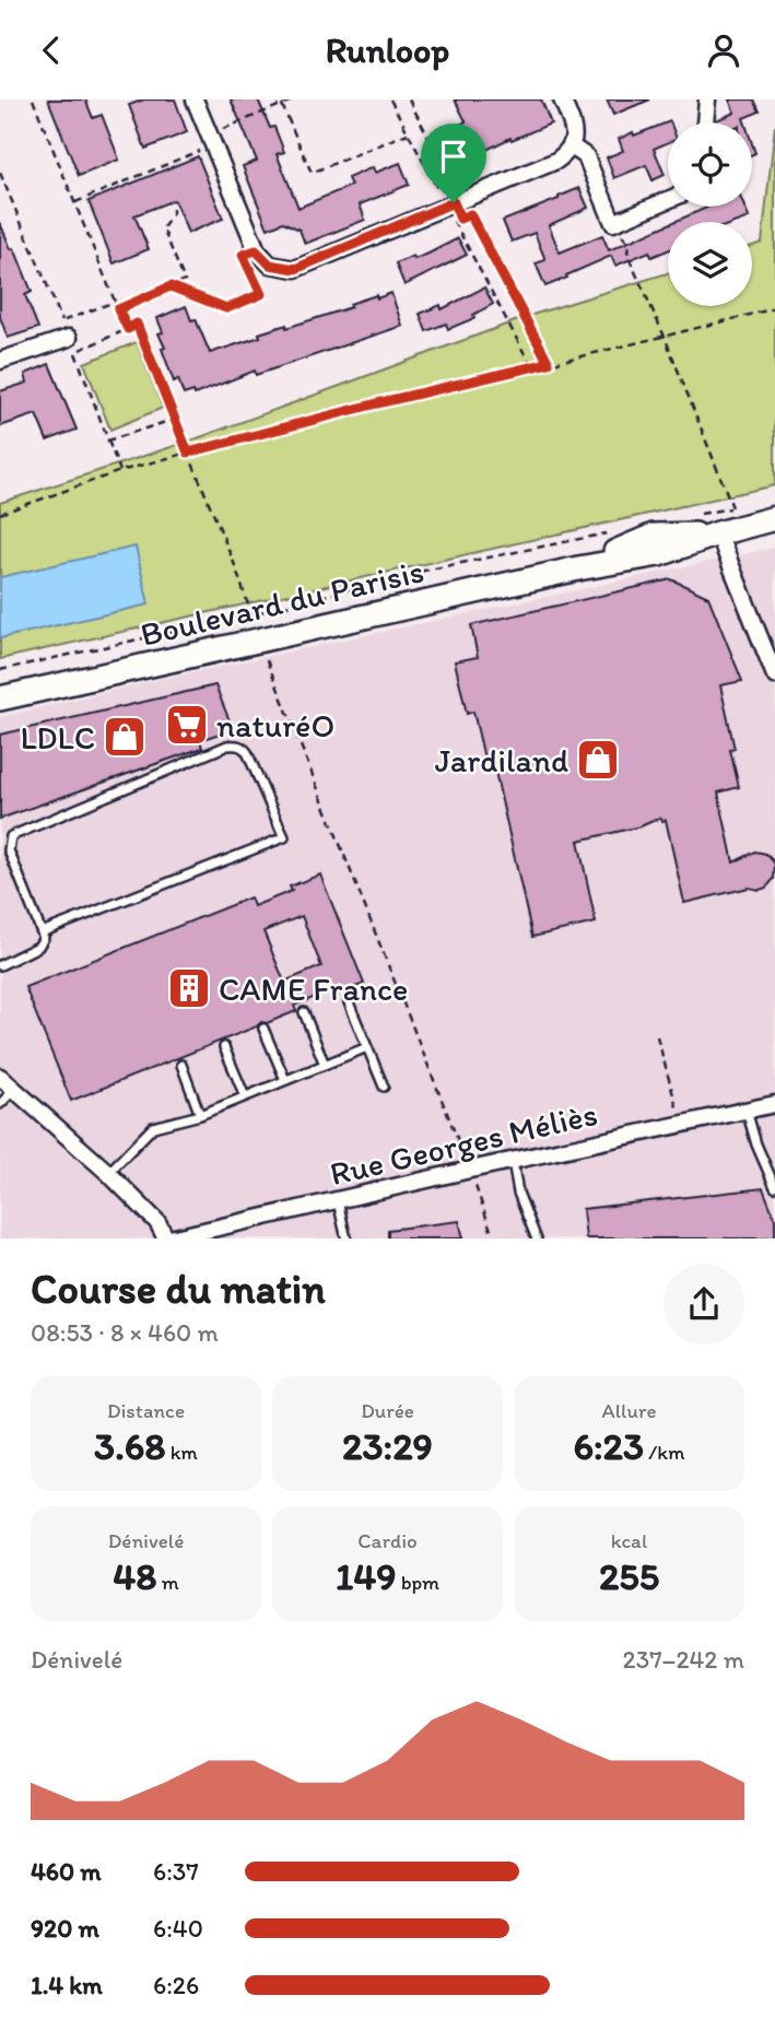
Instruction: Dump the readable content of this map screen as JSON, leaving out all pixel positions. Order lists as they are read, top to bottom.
{
  "streets": {
    "street": ["Boulevard du Parisis", "Rue Georges Méliès"]
  },
  "places": {
    "supermarket": ["naturéO"],
    "shop": ["LDLC", "Jardiland"],
    "building": ["CAME France"]
  },
  "page": {
    "header": "Runloop",
    "heading": ["Course du matin", "08:53 · 8 × 460 m"],
    "stats": [
      ["Distance", "3.68 km"],
      ["Durée", "23:29"],
      ["Allure", "6:23 /km"],
      ["Dénivelé", "48 m"],
      ["Cardio", "149 bpm"],
      ["kcal", "255"]
    ],
    "chart": ["Dénivelé", "237–242 m"],
    "list": [
      {
        "name": "460 m",
        "note": "6:37"
      },
      {
        "name": "920 m",
        "note": "6:40"
      },
      {
        "name": "1.4 km",
        "note": "6:26"
      }
    ]
  }
}
